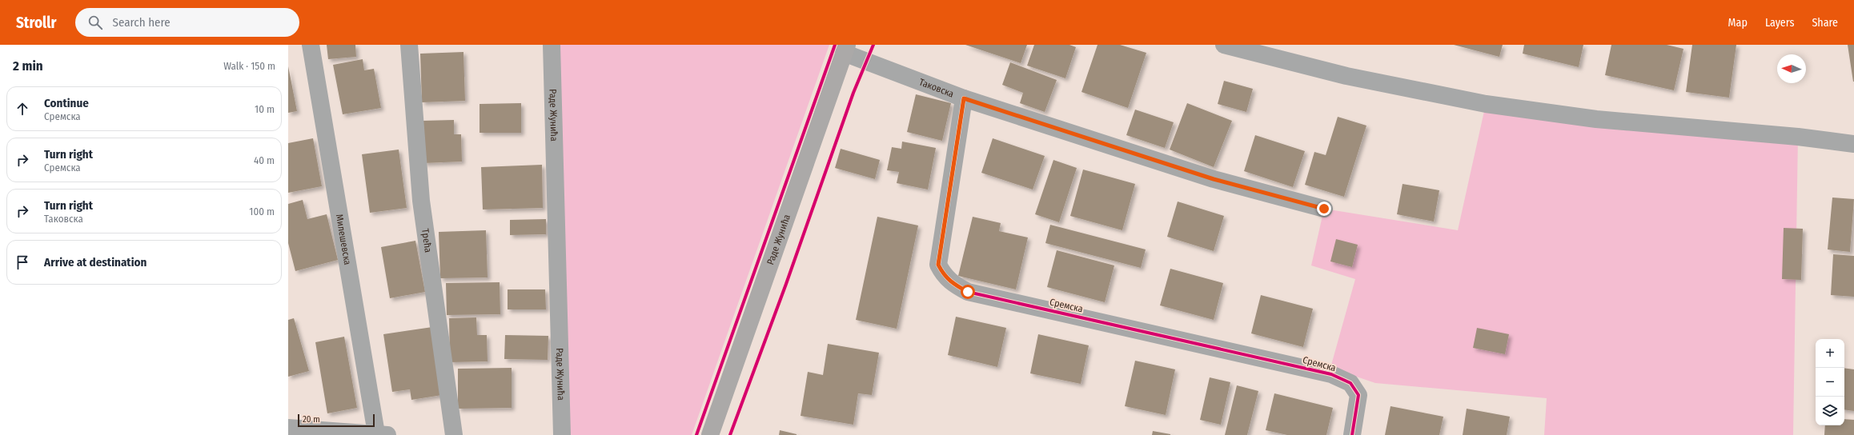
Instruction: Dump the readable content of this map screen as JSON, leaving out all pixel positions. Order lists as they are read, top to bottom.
{
  "streets": {
    "main road": ["Раде Жунића"],
    "street": [
      "Таковска",
      "Милешевска",
      "Трећа",
      "Сремска"
    ]
  },
  "crossings": [
    ["Таковска", "Раде Жунића"],
    ["Таковска", "Сремска"]
  ],
  "scale_bar": "20 m",
  "north": "left",
  "page": {
    "header": "Strollr",
    "search": "Search here",
    "nav": ["Map", "Layers", "Share"],
    "heading": ["2 min", "Walk · 150 m"],
    "list": [
      ["Continue", "Сремска", "10 m"],
      ["Turn right", "Сремска", "40 m"],
      ["Turn right", "Таковска", "100 m"],
      "Arrive at destination"
    ],
    "map_buttons": ["+", "−"],
    "scale": "20 m"
  }
}
